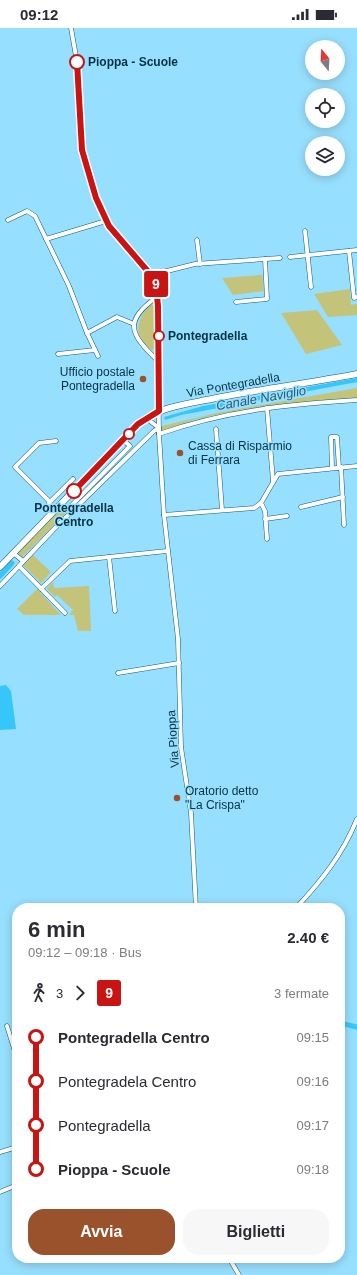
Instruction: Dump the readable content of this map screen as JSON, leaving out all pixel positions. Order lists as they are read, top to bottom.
{
  "streets": {
    "street": ["Via Pontegradella", "Via Pioppa"]
  },
  "crossings": [
    ["Via Pontegradella", "Via Pioppa"]
  ],
  "water": ["Canale Naviglio"],
  "places": [
    "Pioppa - Scuole",
    "Pontegradella",
    "Ufficio postale Pontegradella",
    "Cassa di Risparmio di Ferrara",
    "Pontegradella Centro",
    "Oratorio detto \"La Crispa\""
  ],
  "lines": ["bus line 9"],
  "north": "top",
  "page": {
    "status": "09:12",
    "on_map": "9",
    "heading": ["6 min", "09:12 – 09:18 · Bus", "2.40 €"],
    "legs": ["3", "9", "3 fermate"],
    "list": [
      {
        "name": "Pontegradella Centro",
        "value": "09:15"
      },
      {
        "name": "Pontegradela Centro",
        "value": "09:16"
      },
      {
        "name": "Pontegradella",
        "value": "09:17"
      },
      {
        "name": "Pioppa - Scuole",
        "value": "09:18"
      }
    ],
    "buttons": ["Avvia", "Biglietti"]
  }
}
